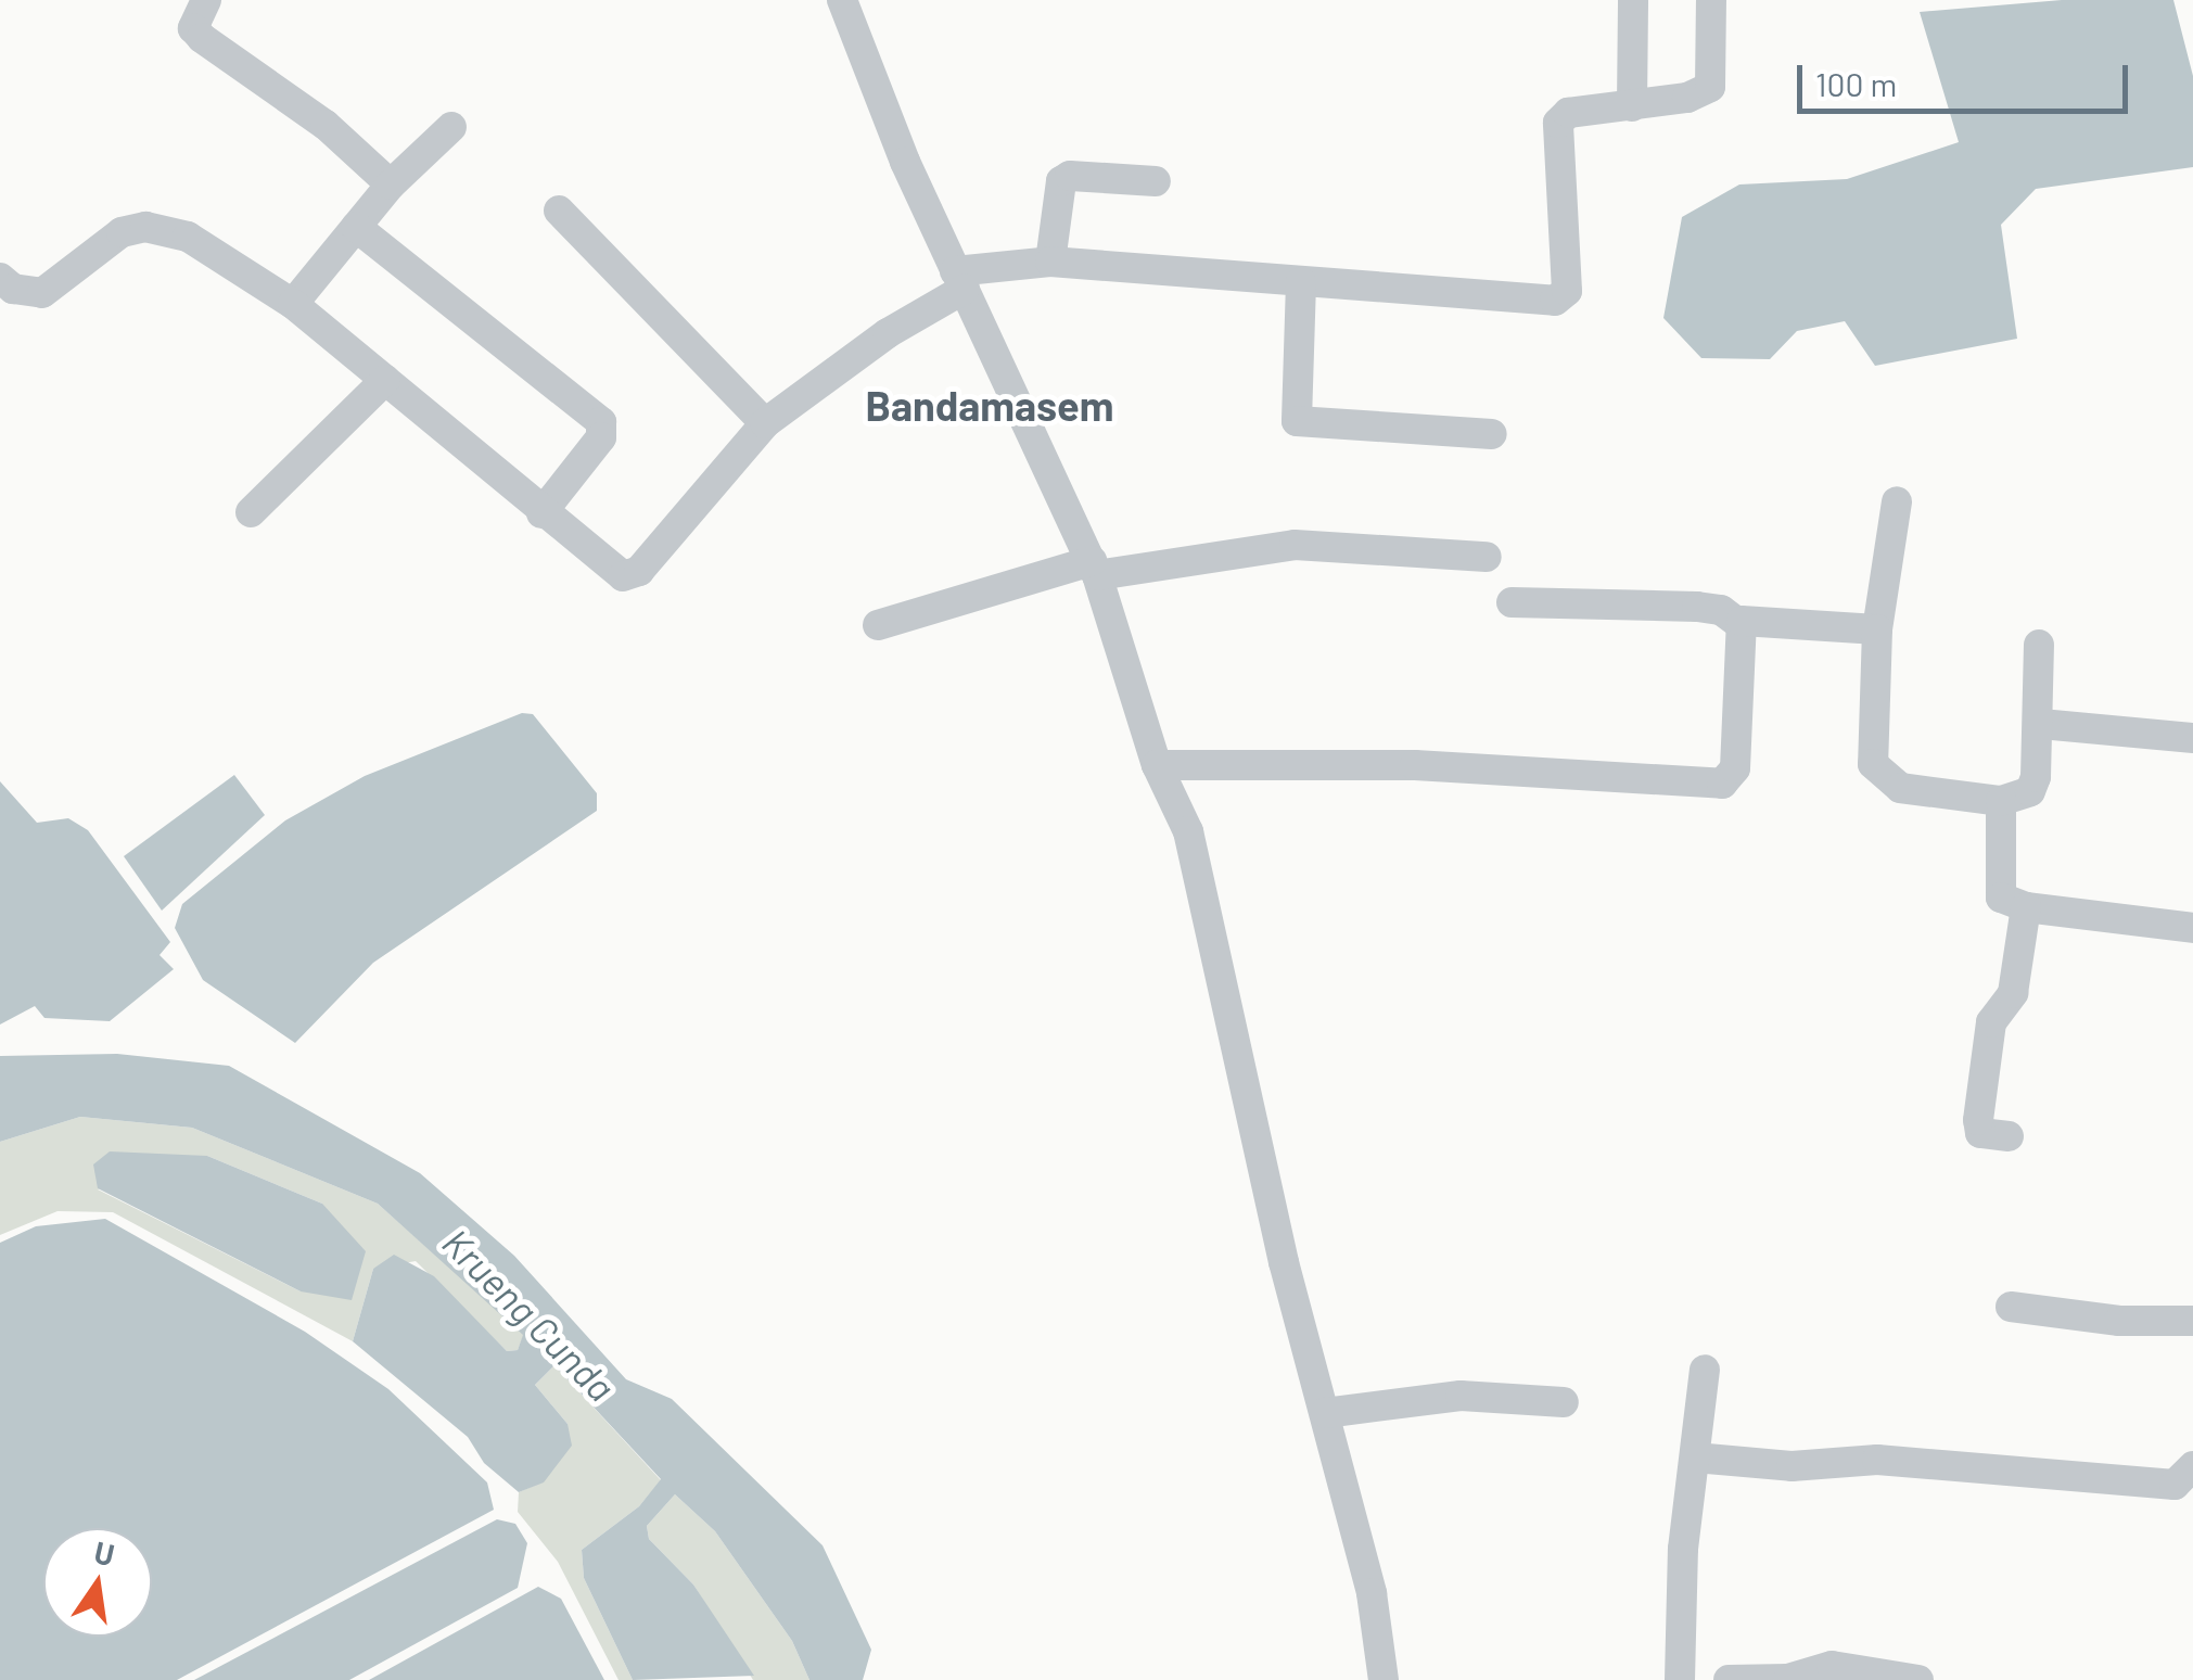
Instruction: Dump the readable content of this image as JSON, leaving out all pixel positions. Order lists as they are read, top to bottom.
{
  "districts": ["Bandamasem"],
  "water": ["Krueng Cunda"],
  "scale_bar": "100 m",
  "north": "top"
}
